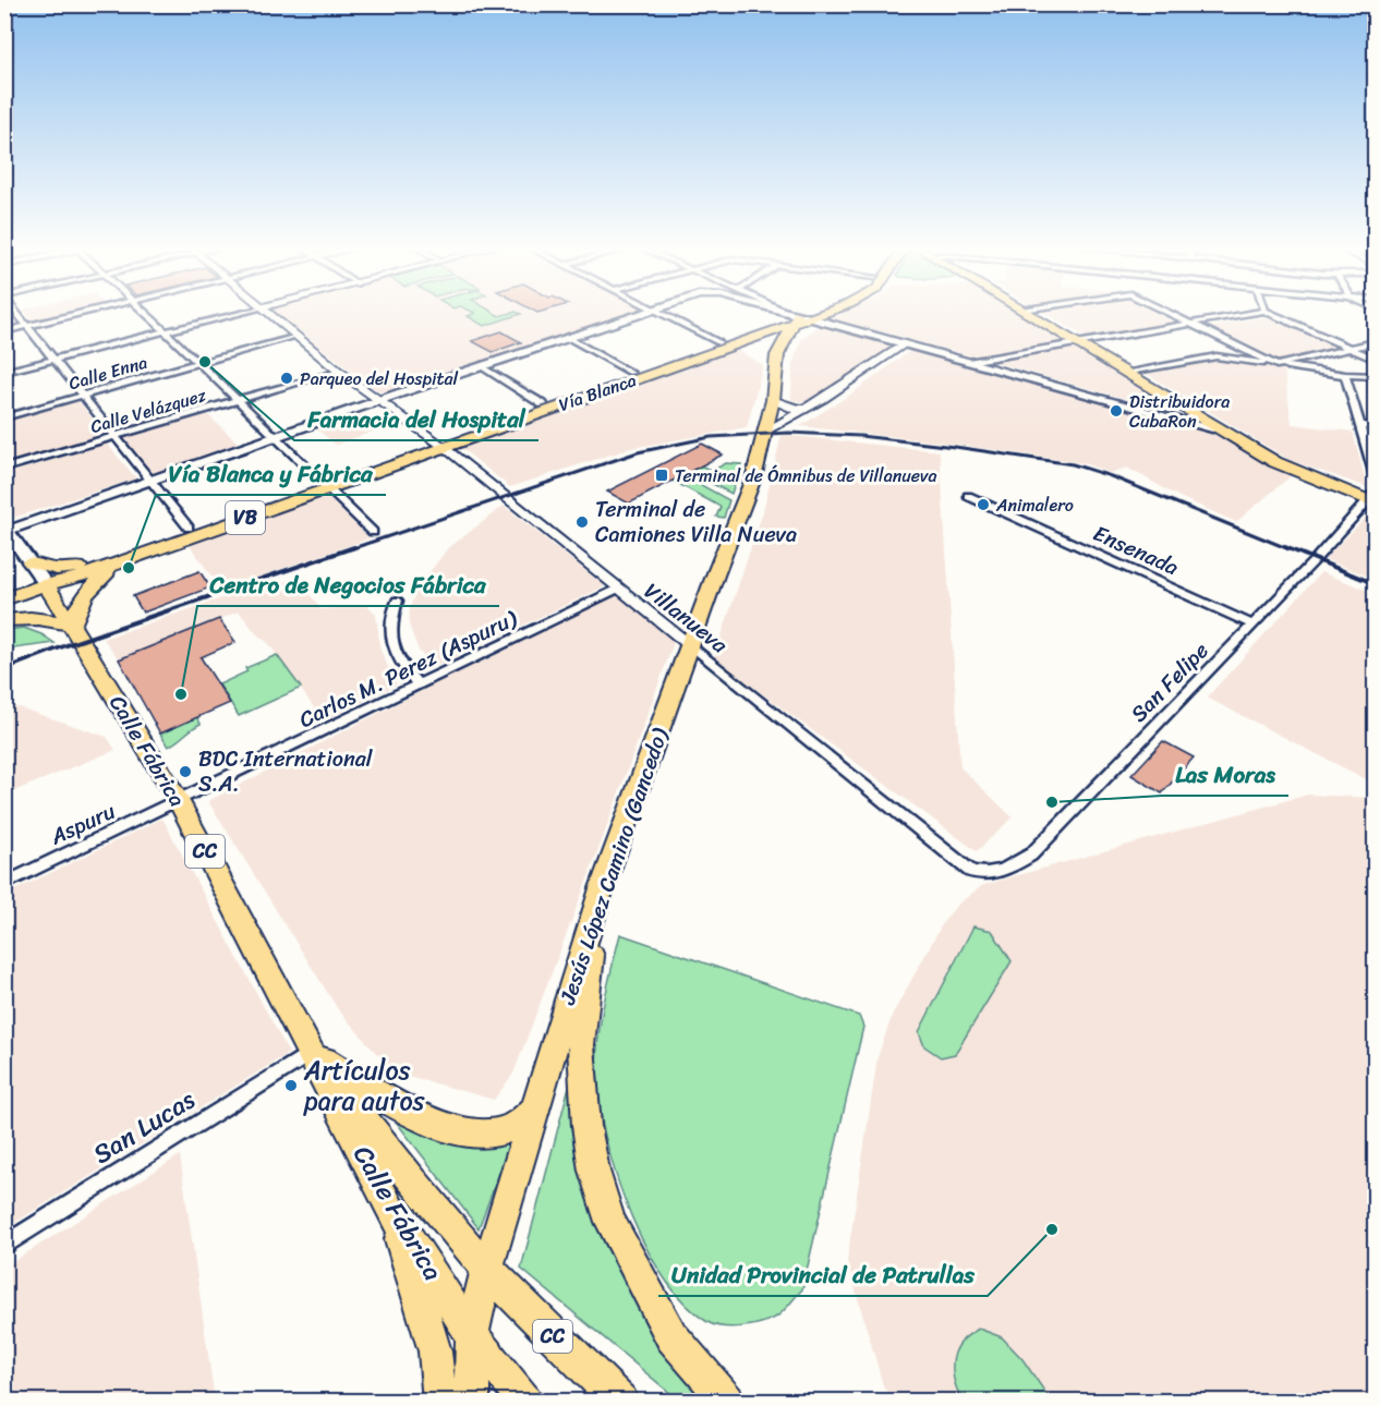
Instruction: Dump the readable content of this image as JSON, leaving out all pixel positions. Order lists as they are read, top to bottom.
{
  "streets": {
    "main road": [
      "Vía Blanca",
      "VB",
      "Calle Fábrica",
      "CC",
      "Jesús López Camino (Gancedo)"
    ],
    "street": [
      "Calle Enna",
      "Calle Velázquez",
      "Ensenada",
      "Villanueva",
      "Carlos M. Perez (Aspuru)",
      "San Felipe",
      "Aspuru",
      "San Lucas"
    ]
  },
  "crossings": [
    ["Calle Enna", "Villanueva"],
    ["Vía Blanca", "Villanueva"],
    ["Vía Blanca", "Calle Fábrica"],
    ["Vía Blanca", "Jesús López Camino (Gancedo)"],
    ["Calle Velázquez", "Villanueva"],
    ["Ensenada", "San Felipe"],
    ["Villanueva", "Carlos M. Perez (Aspuru)"],
    ["Villanueva", "San Felipe"],
    ["Villanueva", "Jesús López Camino (Gancedo)"],
    ["Carlos M. Perez (Aspuru)", "Calle Fábrica"],
    ["Carlos M. Perez (Aspuru)", "Aspuru"],
    ["Calle Fábrica", "Aspuru"],
    ["Calle Fábrica", "CC"],
    ["Calle Fábrica", "Jesús López Camino (Gancedo)"],
    ["Calle Fábrica", "San Lucas"],
    ["CC", "Jesús López Camino (Gancedo)"]
  ],
  "places": {
    "other": [
      "Farmacia del Hospital",
      "Parqueo del Hospital",
      "Distribuidora CubaRon",
      "Animalero",
      "Terminal de Camiones Villa Nueva",
      "Vía Blanca y Fábrica",
      "Centro de Negocios Fábrica",
      "BDC International S.A.",
      "Las Moras",
      "Artículos para autos",
      "Unidad Provincial de Patrullas"
    ],
    "transit": ["Terminal de Ómnibus de Villanueva"]
  }
}
